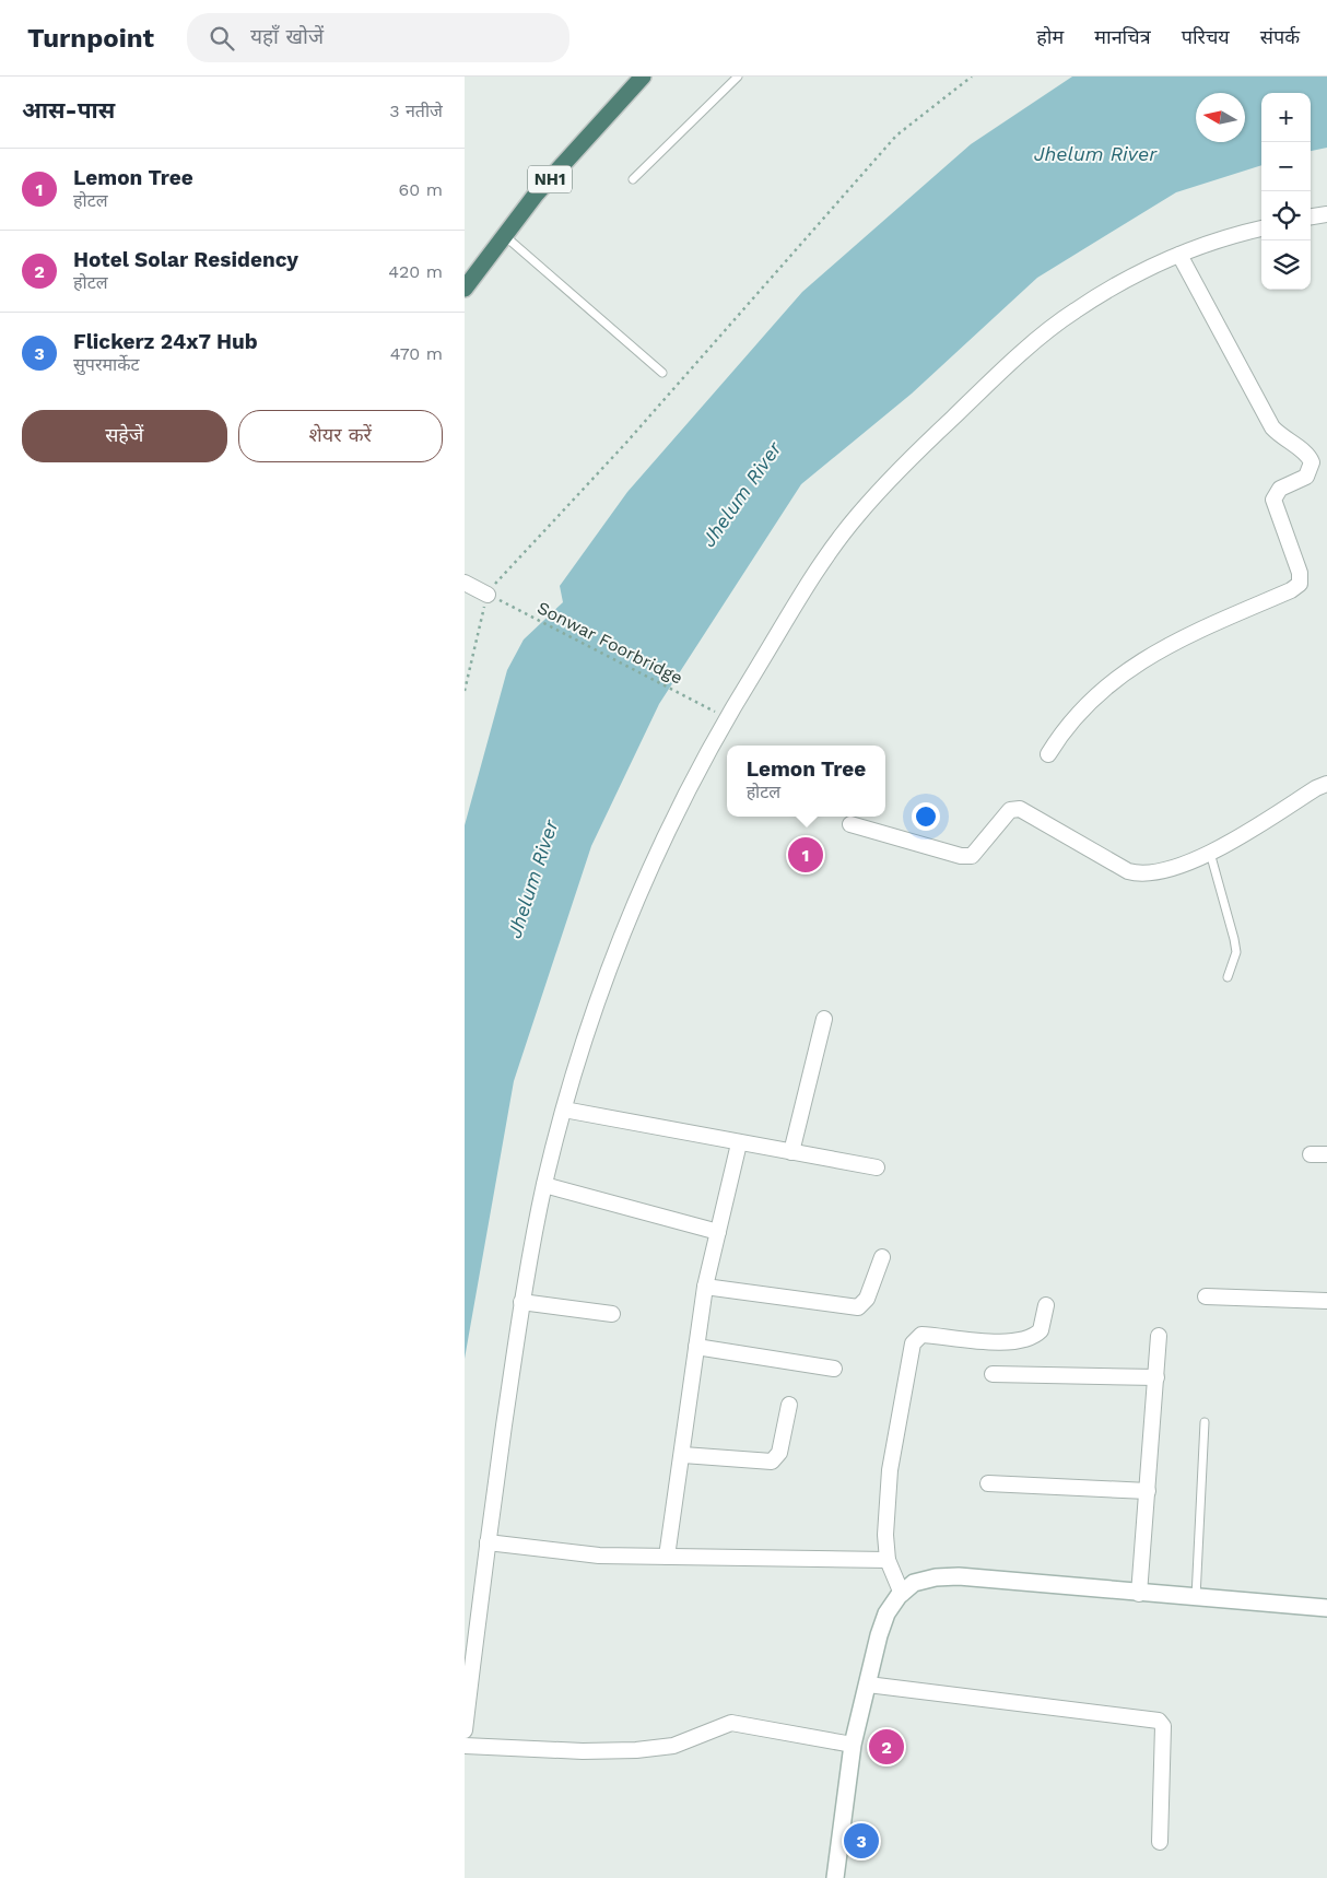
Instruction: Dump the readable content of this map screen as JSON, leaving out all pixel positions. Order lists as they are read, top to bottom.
{
  "streets": {
    "highway": ["NH1"],
    "path": ["Sonwar Foorbridge"]
  },
  "water": ["Jhelum River"],
  "north": "left",
  "page": {
    "header": "Turnpoint",
    "search": "यहाँ खोजें",
    "nav": [
      "होम",
      "मानचित्र",
      "परिचय",
      "संपर्क"
    ],
    "heading": ["आस-पास", "3 नतीजे"],
    "map_buttons": ["+", "−"],
    "list": [
      {
        "mark": "1",
        "name": "Lemon Tree",
        "note": "होटल",
        "value": "60 m"
      },
      {
        "mark": "2",
        "name": "Hotel Solar Residency",
        "note": "होटल",
        "value": "420 m"
      },
      {
        "mark": "3",
        "name": "Flickerz 24x7 Hub",
        "note": "सुपरमार्केट",
        "value": "470 m"
      }
    ],
    "buttons": ["सहेजें", "शेयर करें"],
    "popup": ["Lemon Tree", "होटल"],
    "pins": ["1", "2", "3"]
  }
}
